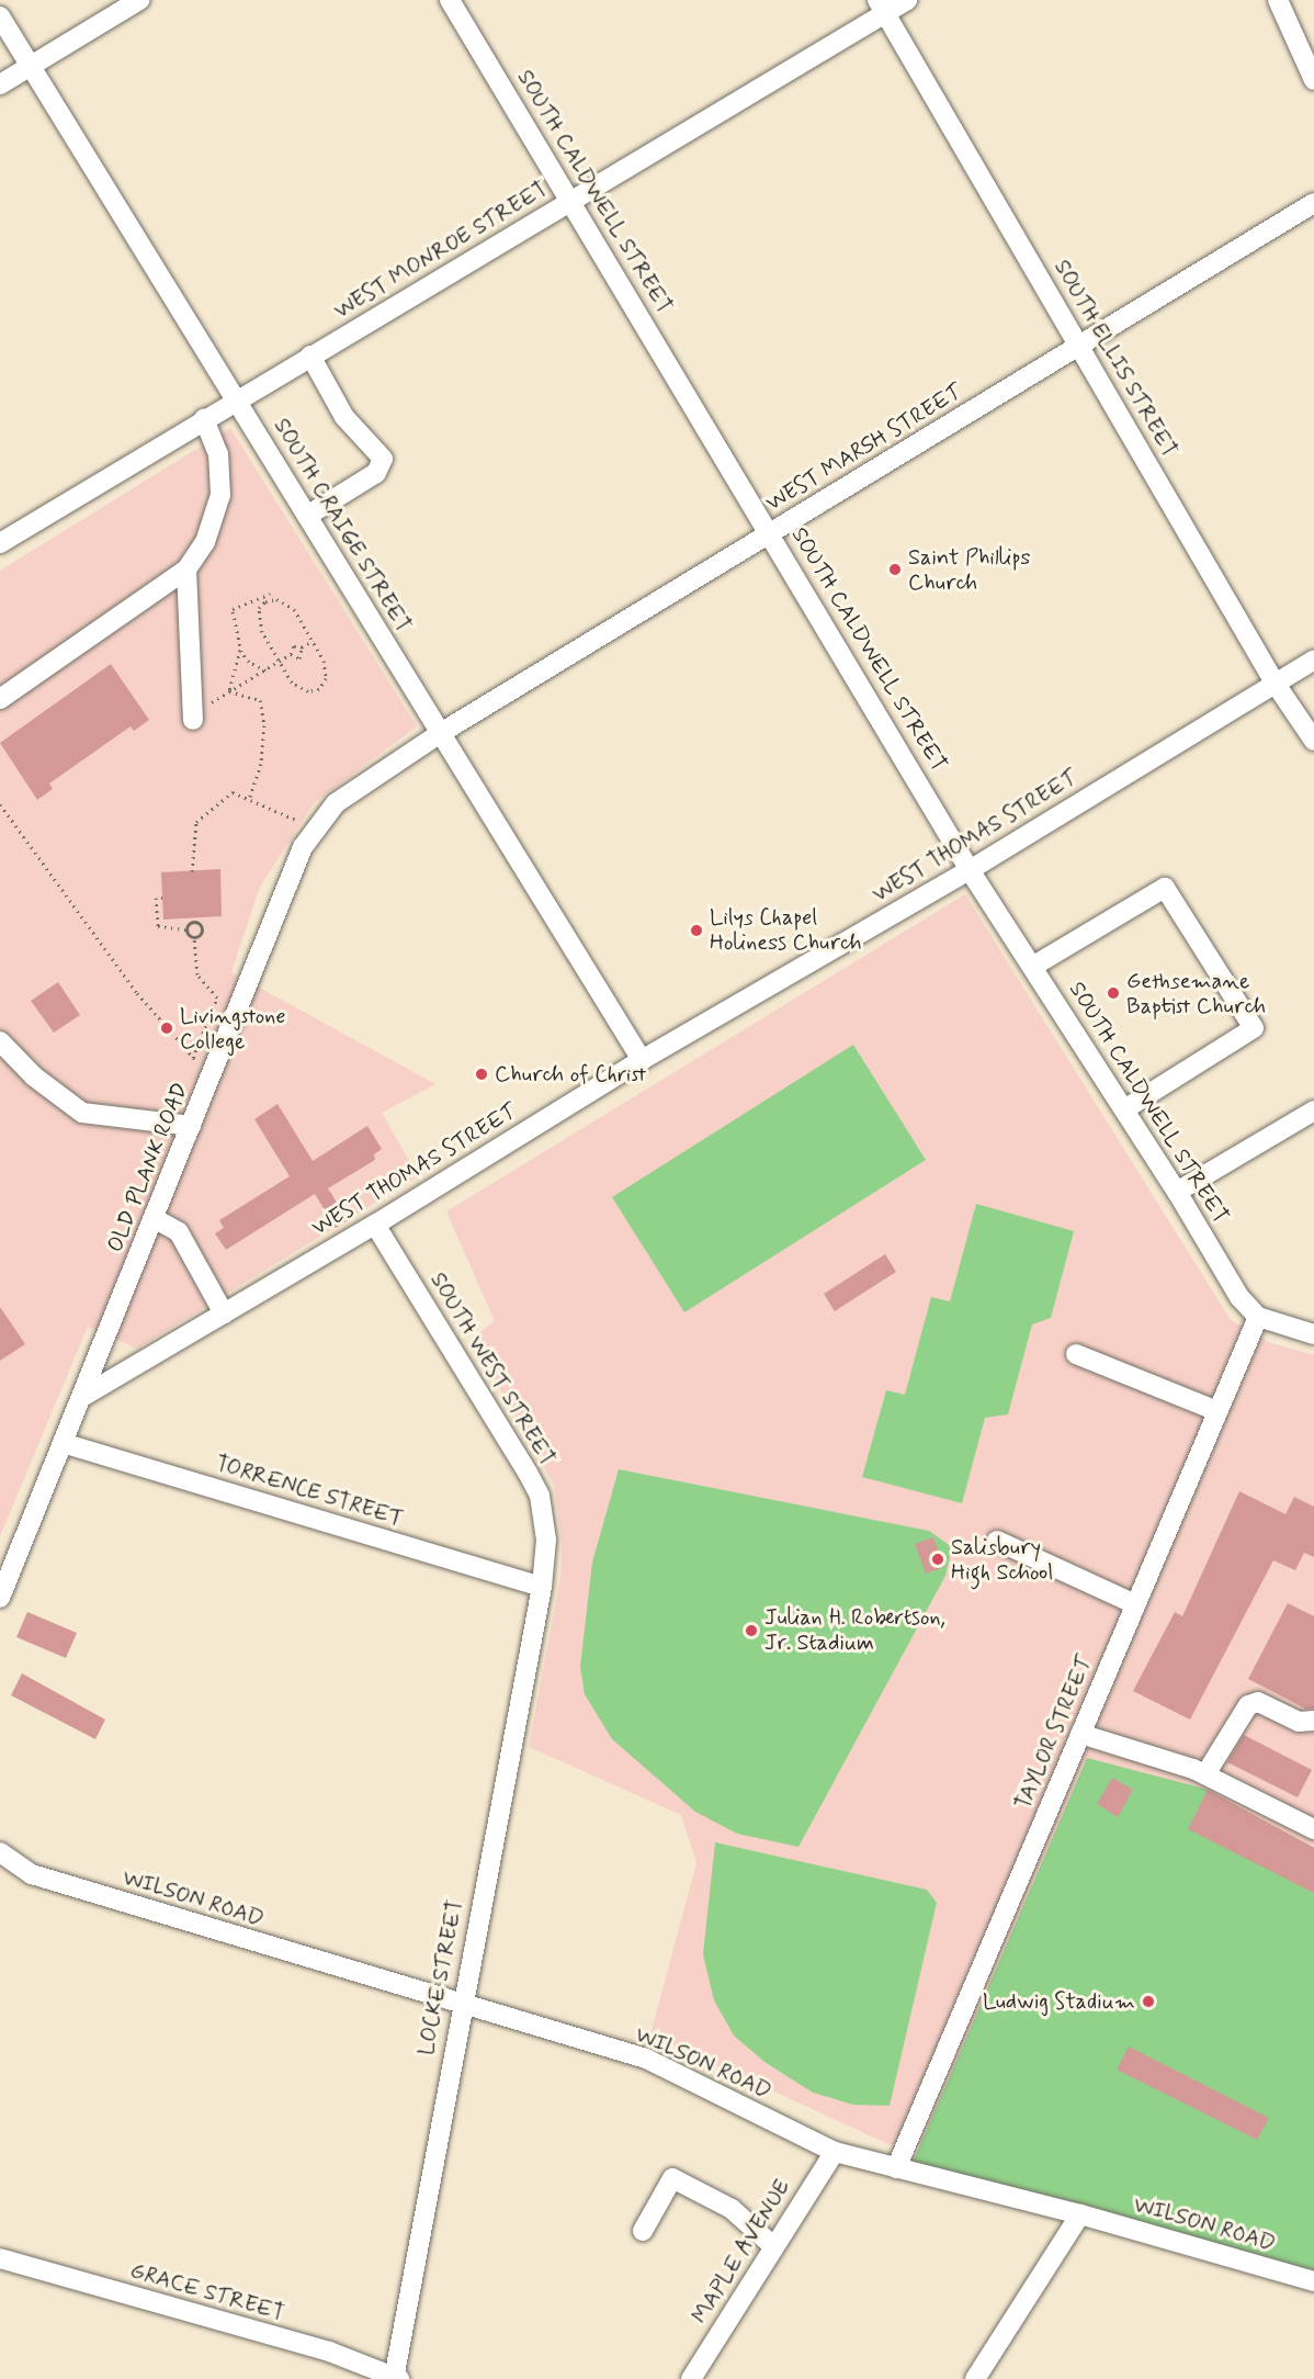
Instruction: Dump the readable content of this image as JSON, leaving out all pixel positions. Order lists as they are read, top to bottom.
{
  "streets": {
    "street": [
      "SOUTH CALDWELL STREET",
      "WEST MONROE STREET",
      "SOUTH ELLIS STREET",
      "WEST MARSH STREET",
      "SOUTH CRAIGE STREET",
      "WEST THOMAS STREET",
      "OLD PLANK ROAD",
      "SOUTH WEST STREET",
      "TORRENCE STREET",
      "TAYLOR STREET",
      "WILSON ROAD",
      "LOCKE STREET",
      "MAPLE AVENUE",
      "GRACE STREET"
    ]
  },
  "crossings": [
    ["SOUTH CALDWELL STREET", "WEST MONROE STREET"],
    ["SOUTH CALDWELL STREET", "WEST MARSH STREET"],
    ["SOUTH CALDWELL STREET", "WEST THOMAS STREET"],
    ["SOUTH CALDWELL STREET", "TAYLOR STREET"],
    ["WEST MONROE STREET", "SOUTH ELLIS STREET"],
    ["WEST MONROE STREET", "SOUTH CRAIGE STREET"],
    ["SOUTH ELLIS STREET", "WEST MARSH STREET"],
    ["SOUTH ELLIS STREET", "WEST THOMAS STREET"],
    ["WEST MARSH STREET", "SOUTH CRAIGE STREET"],
    ["WEST MARSH STREET", "OLD PLANK ROAD"],
    ["SOUTH CRAIGE STREET", "WEST THOMAS STREET"],
    ["SOUTH CRAIGE STREET", "OLD PLANK ROAD"],
    ["WEST THOMAS STREET", "OLD PLANK ROAD"],
    ["WEST THOMAS STREET", "SOUTH WEST STREET"],
    ["OLD PLANK ROAD", "TORRENCE STREET"],
    ["SOUTH WEST STREET", "TORRENCE STREET"],
    ["SOUTH WEST STREET", "LOCKE STREET"],
    ["TORRENCE STREET", "LOCKE STREET"],
    ["TAYLOR STREET", "WILSON ROAD"],
    ["WILSON ROAD", "LOCKE STREET"],
    ["WILSON ROAD", "MAPLE AVENUE"],
    ["LOCKE STREET", "GRACE STREET"]
  ],
  "places": [
    "Saint Phillips Church",
    "Lilys Chapel Holiness Church",
    "Gethsemane Baptist Church",
    "Livingstone College",
    "Church of Christ",
    "Salisbury High School",
    "Julian H. Robertson, Jr. Stadium",
    "Ludwig Stadium"
  ]
}
